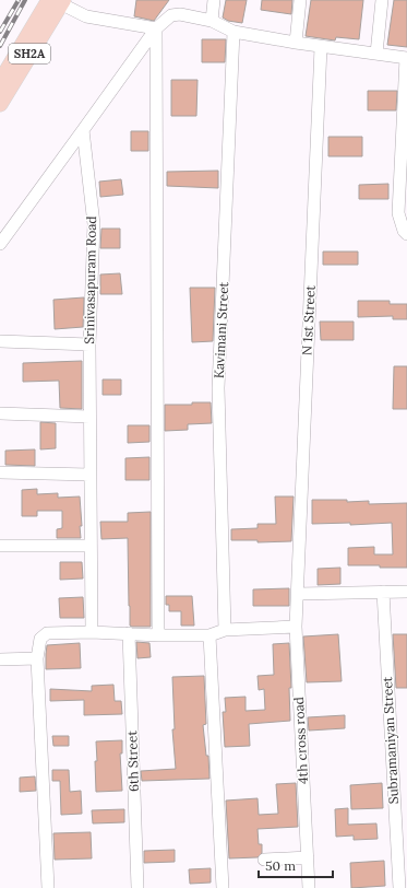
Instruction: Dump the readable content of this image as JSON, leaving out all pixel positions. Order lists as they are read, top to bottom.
{
  "streets": {
    "main road": ["SH2A"],
    "street": [
      "Srinivasapuram Road",
      "N 1st Street",
      "Kavimani Street",
      "4th cross road",
      "Subramaniyan Street",
      "6th Street"
    ]
  },
  "crossings": [
    ["N 1st Street", "4th cross road"]
  ],
  "scale_bar": "50 m"
}
